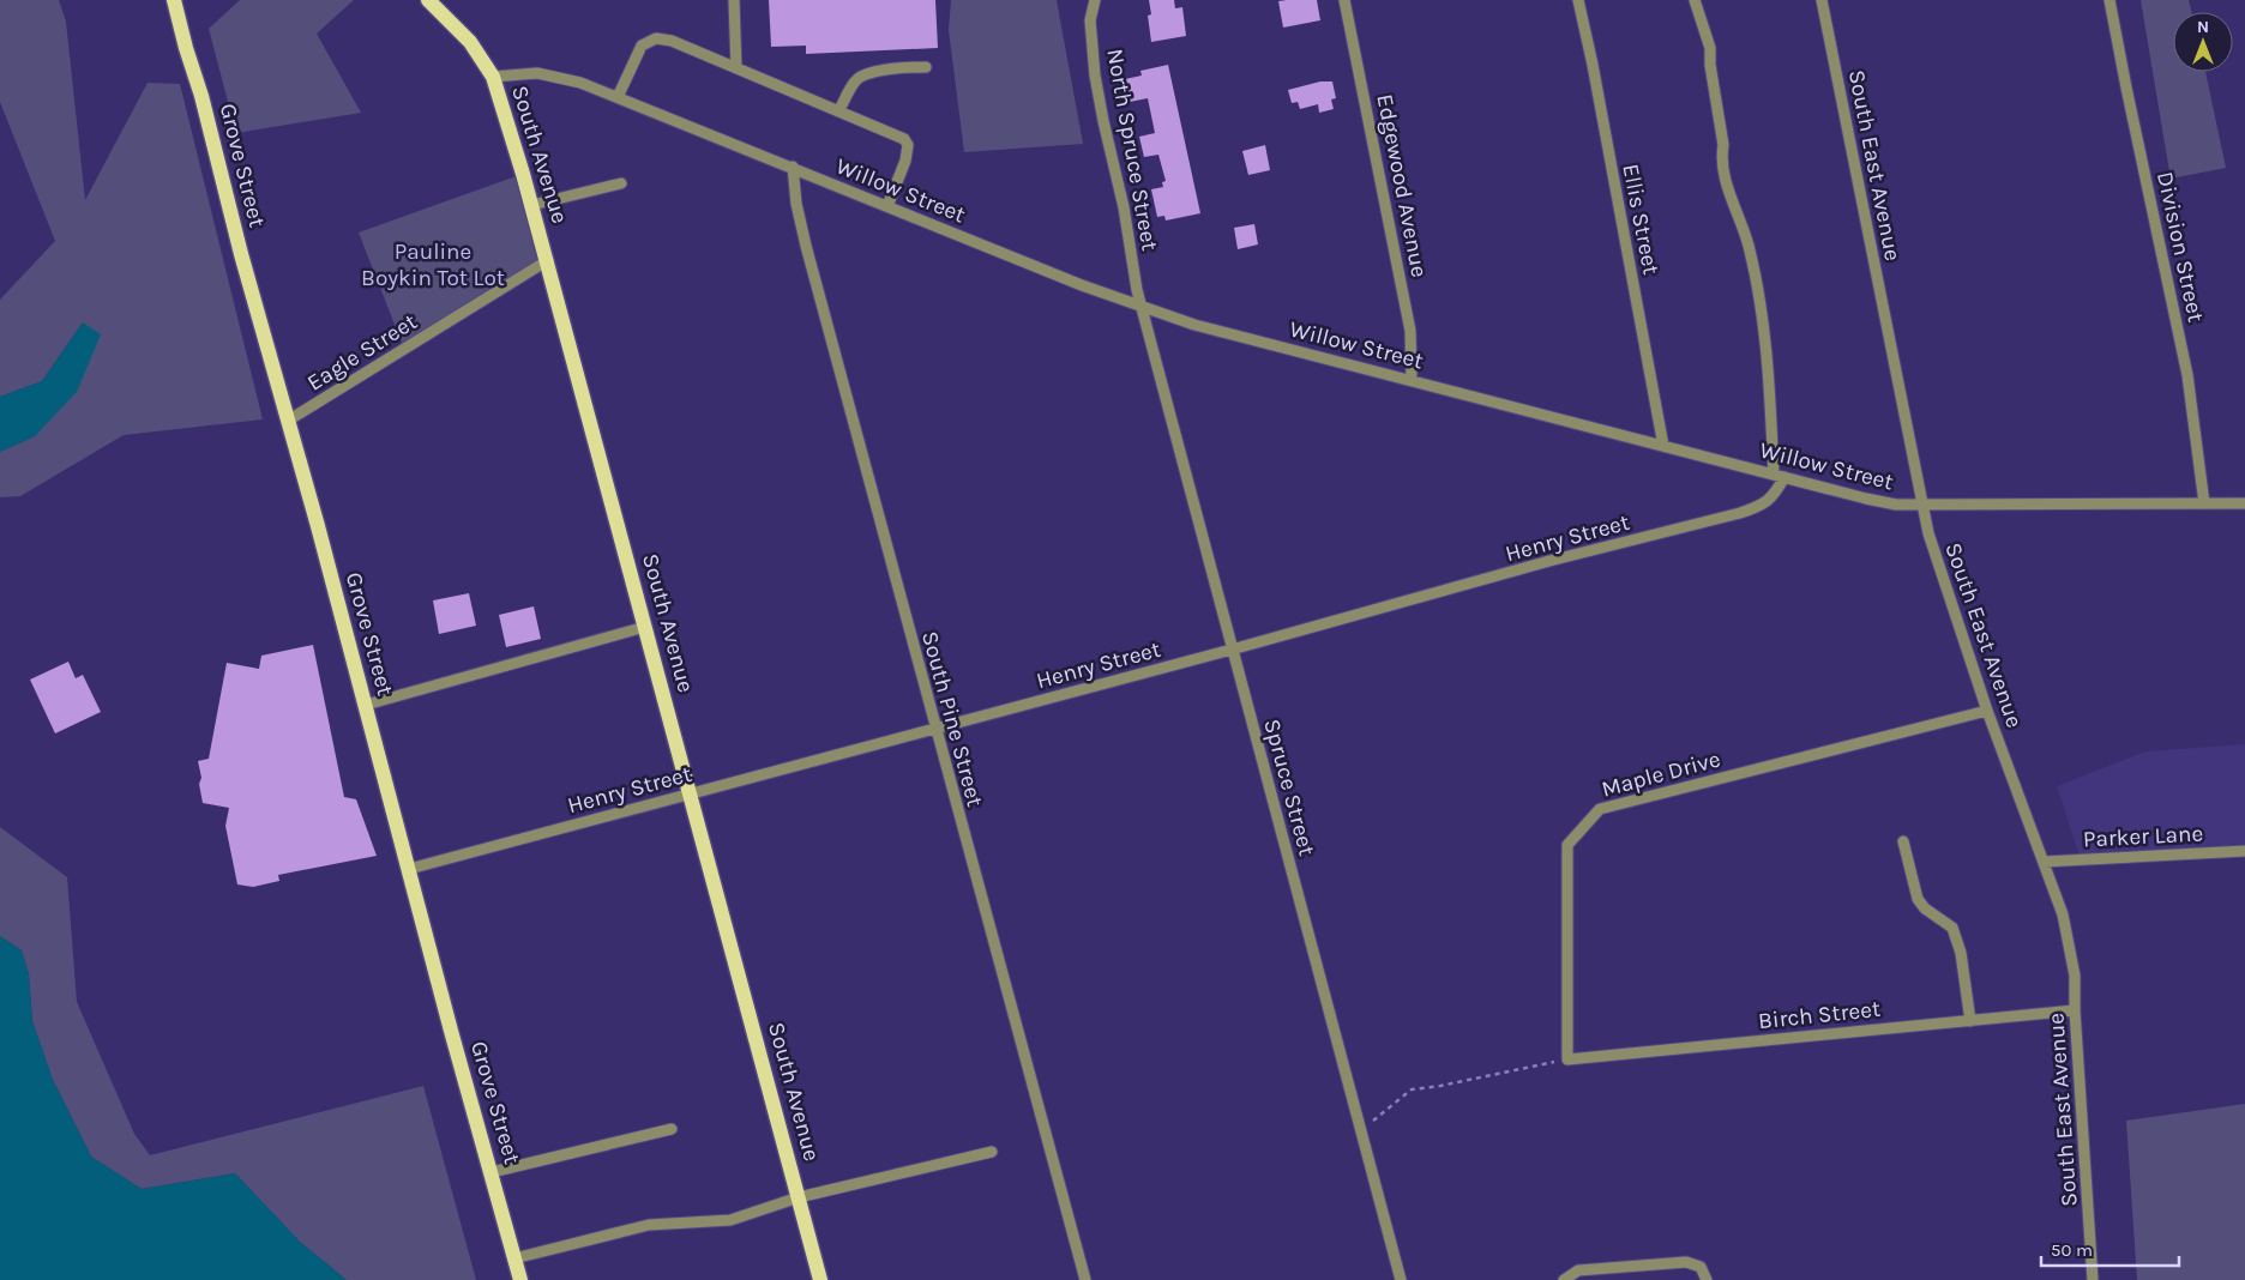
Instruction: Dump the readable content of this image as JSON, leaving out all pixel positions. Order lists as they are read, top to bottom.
{
  "streets": {
    "main road": ["South Avenue", "Grove Street"],
    "street": [
      "North Spruce Street",
      "South East Avenue",
      "Edgewood Avenue",
      "Willow Street",
      "Ellis Street",
      "Division Street",
      "Eagle Street",
      "Henry Street",
      "South Pine Street",
      "Maple Drive",
      "Spruce Street",
      "Parker Lane",
      "Birch Street"
    ]
  },
  "crossings": [
    ["North Spruce Street", "Willow Street"],
    ["North Spruce Street", "Spruce Street"],
    ["South Avenue", "Willow Street"],
    ["South Avenue", "Eagle Street"],
    ["South Avenue", "Henry Street"],
    ["Grove Street", "Eagle Street"],
    ["Grove Street", "Henry Street"],
    ["South East Avenue", "Willow Street"],
    ["South East Avenue", "Maple Drive"],
    ["South East Avenue", "Parker Lane"],
    ["South East Avenue", "Birch Street"],
    ["Edgewood Avenue", "Willow Street"],
    ["Willow Street", "Ellis Street"],
    ["Willow Street", "Division Street"],
    ["Willow Street", "Henry Street"],
    ["Willow Street", "South Pine Street"],
    ["Willow Street", "Spruce Street"],
    ["Henry Street", "South Pine Street"],
    ["Henry Street", "Spruce Street"],
    ["Maple Drive", "Birch Street"]
  ],
  "parks": ["Pauline Boykin Tot Lot"],
  "scale_bar": "50 m",
  "north": "top"
}
